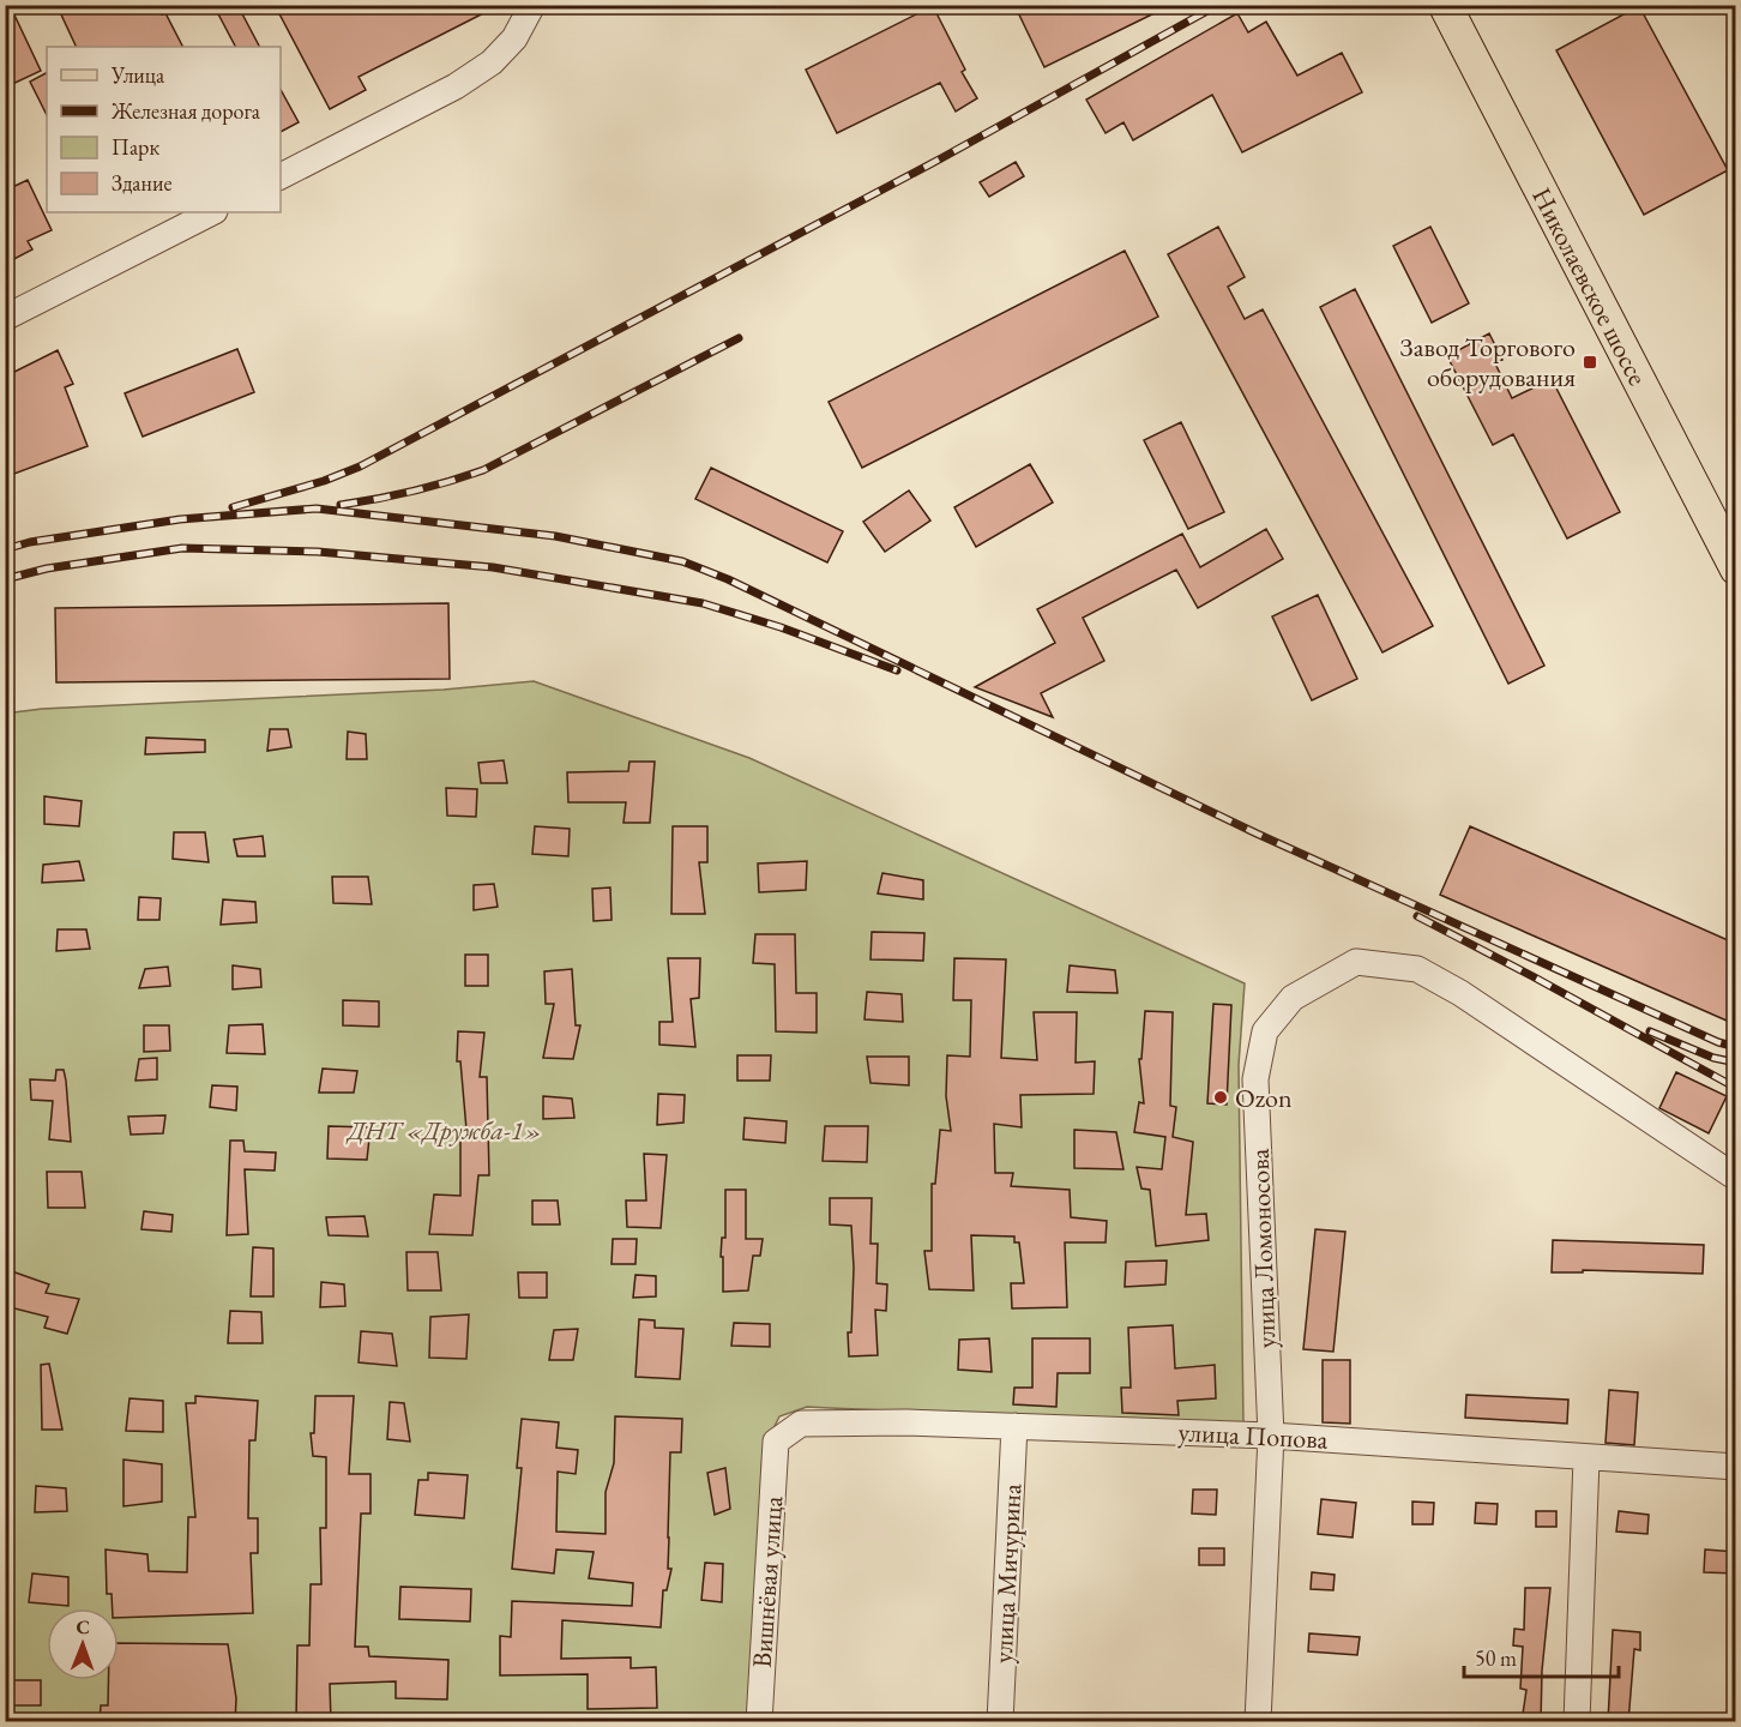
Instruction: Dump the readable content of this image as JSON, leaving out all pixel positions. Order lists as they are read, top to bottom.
{
  "streets": {
    "main road": ["Николаевское шоссе"],
    "street": [
      "улица Ломоносова",
      "улица Попова",
      "улица Мичурина",
      "Вишнёвая улица"
    ]
  },
  "crossings": [
    ["улица Ломоносова", "улица Попова"],
    ["улица Попова", "улица Мичурина"],
    ["улица Попова", "Вишнёвая улица"]
  ],
  "parks": ["ДНТ «Дружба-1»"],
  "places": {
    "transit": ["Завод Торгового оборудования"],
    "other": ["Ozon"]
  },
  "legend": [
    "Улица",
    "Железная дорога",
    "Парк",
    "Здание"
  ],
  "scale_bar": "50 m",
  "north": "top"
}
